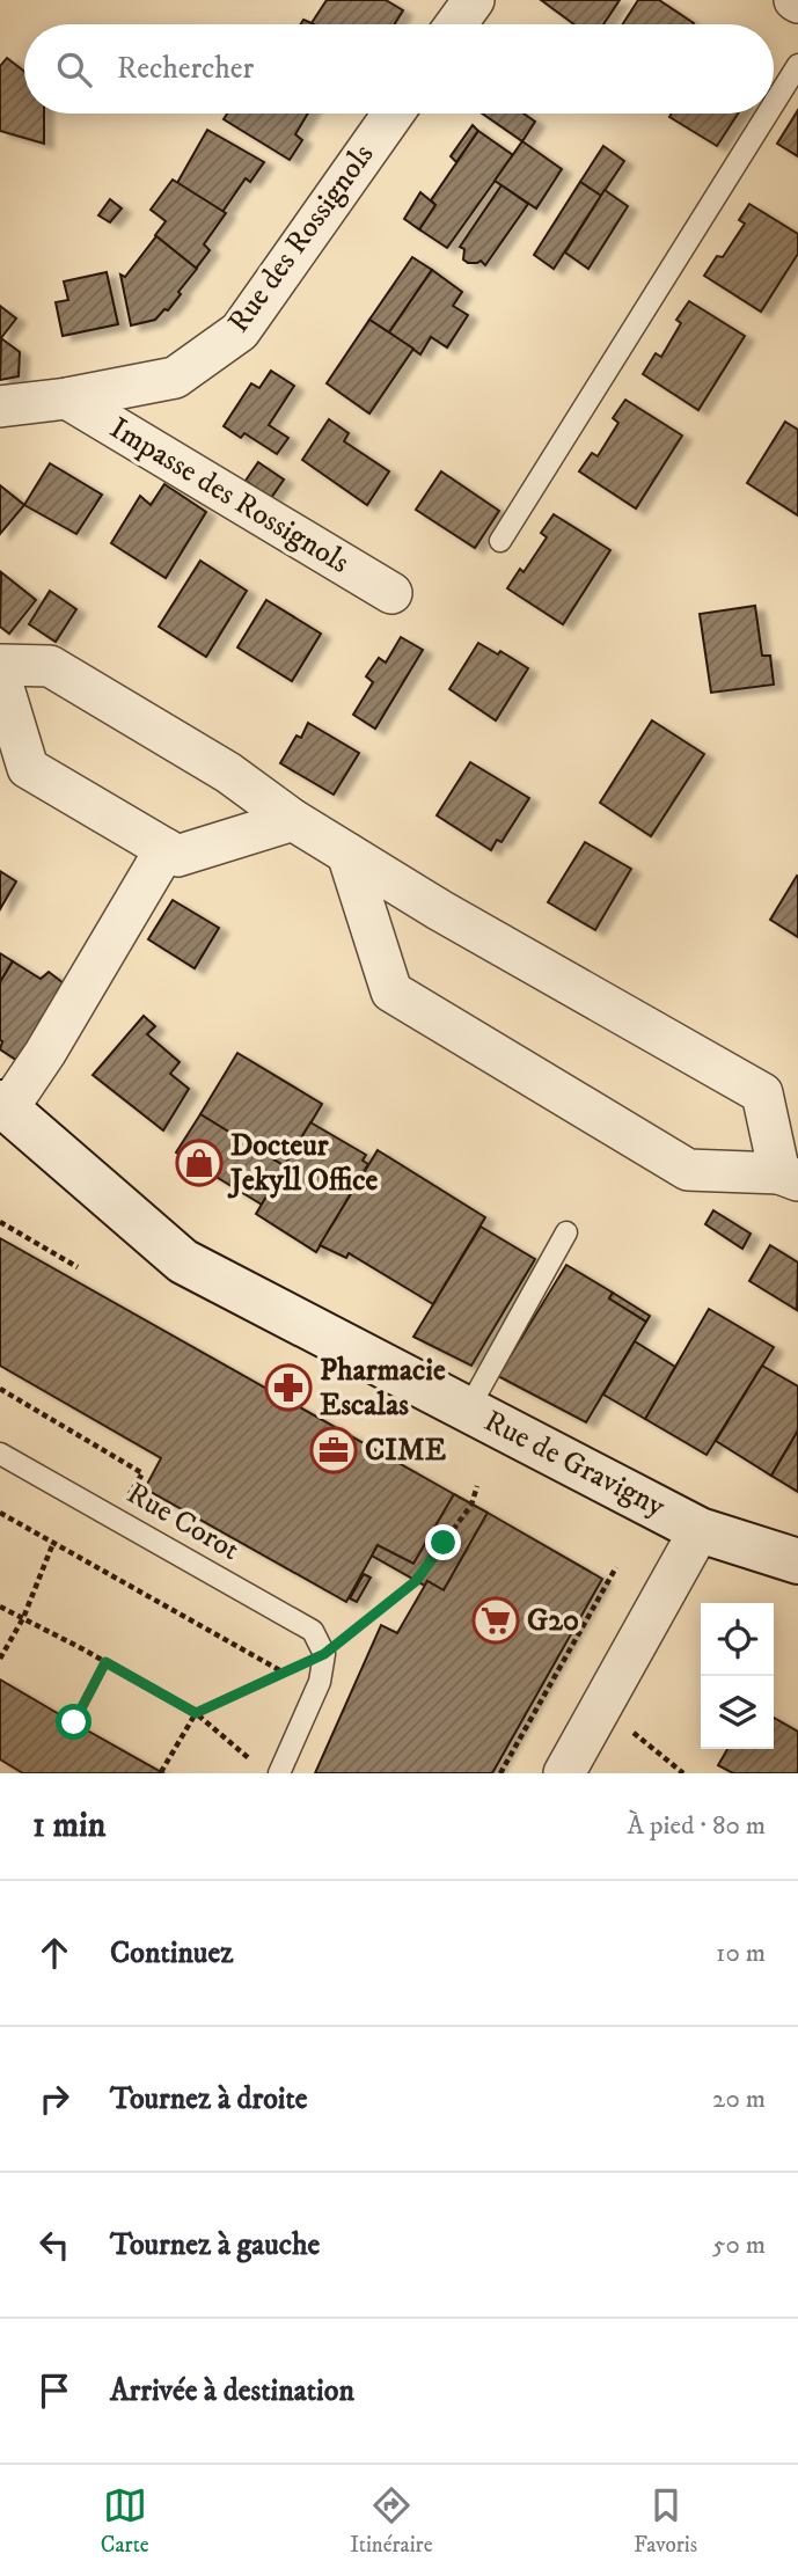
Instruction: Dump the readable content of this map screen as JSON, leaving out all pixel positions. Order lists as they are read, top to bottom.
{
  "streets": {
    "street": ["Rue des Rossignols", "Impasse des Rossignols", "Rue de Gravigny"],
    "lane": ["Rue Corot"]
  },
  "crossings": [
    ["Rue des Rossignols", "Impasse des Rossignols"]
  ],
  "places": {
    "shop": ["Docteur Jekyll Office"],
    "pharmacy": ["Pharmacie Escalas"],
    "office": ["CIME"],
    "supermarket": ["G20"]
  },
  "page": {
    "search": "Rechercher",
    "heading": ["1 min", "À pied · 80 m"],
    "list": [
      ["Continuez", "10 m"],
      ["Tournez à droite", "20 m"],
      ["Tournez à gauche", "50 m"],
      "Arrivée à destination"
    ],
    "nav": ["Carte", "Itinéraire", "Favoris"]
  }
}
